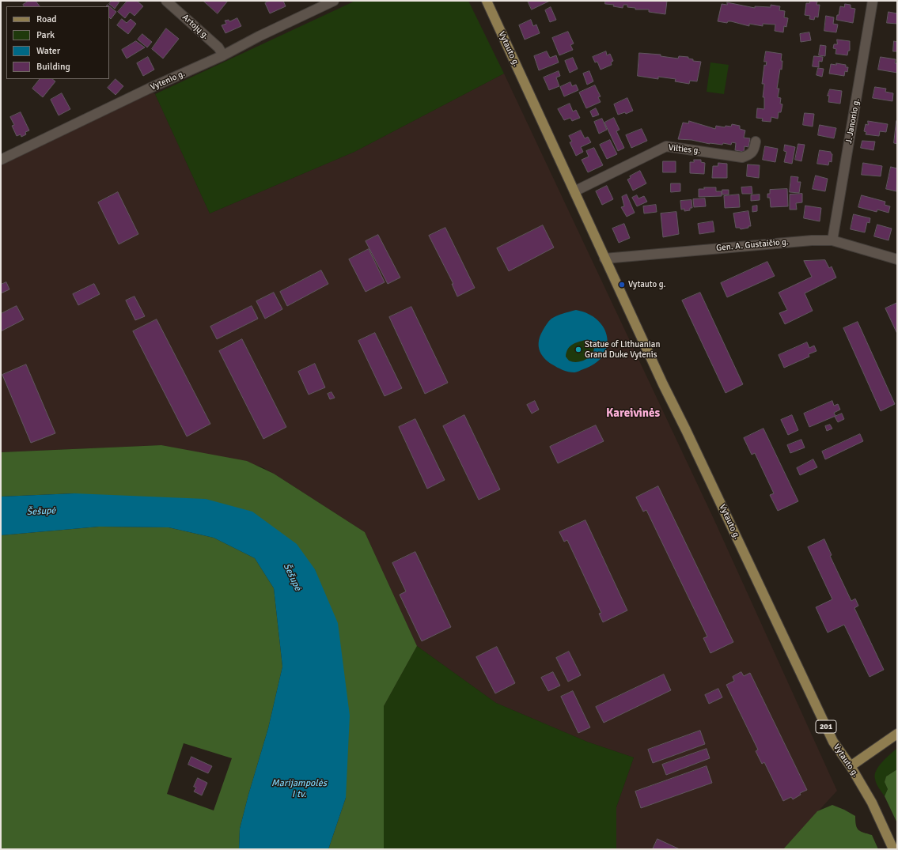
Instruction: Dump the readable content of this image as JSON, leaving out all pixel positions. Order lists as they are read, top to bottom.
{
  "streets": {
    "main road": ["Vytauto g.", "201"],
    "street": [
      "Artojų g.",
      "Vytenio g.",
      "J. Janonio g.",
      "Vilties g.",
      "Gen. A. Gustaičio g."
    ]
  },
  "crossings": [
    ["Artojų g.", "Vytenio g."],
    ["Vytauto g.", "Vilties g."],
    ["Vytauto g.", "Gen. A. Gustaičio g."],
    ["J. Janonio g.", "Gen. A. Gustaičio g."]
  ],
  "districts": ["Kareivinės"],
  "water": ["Šešupė", "Marijampolės I tv."],
  "places": ["Vytauto g.", "Statue of Lithuanian Grand Duke Vytenis"],
  "legend": [
    "Road",
    "Park",
    "Water",
    "Building"
  ]
}
